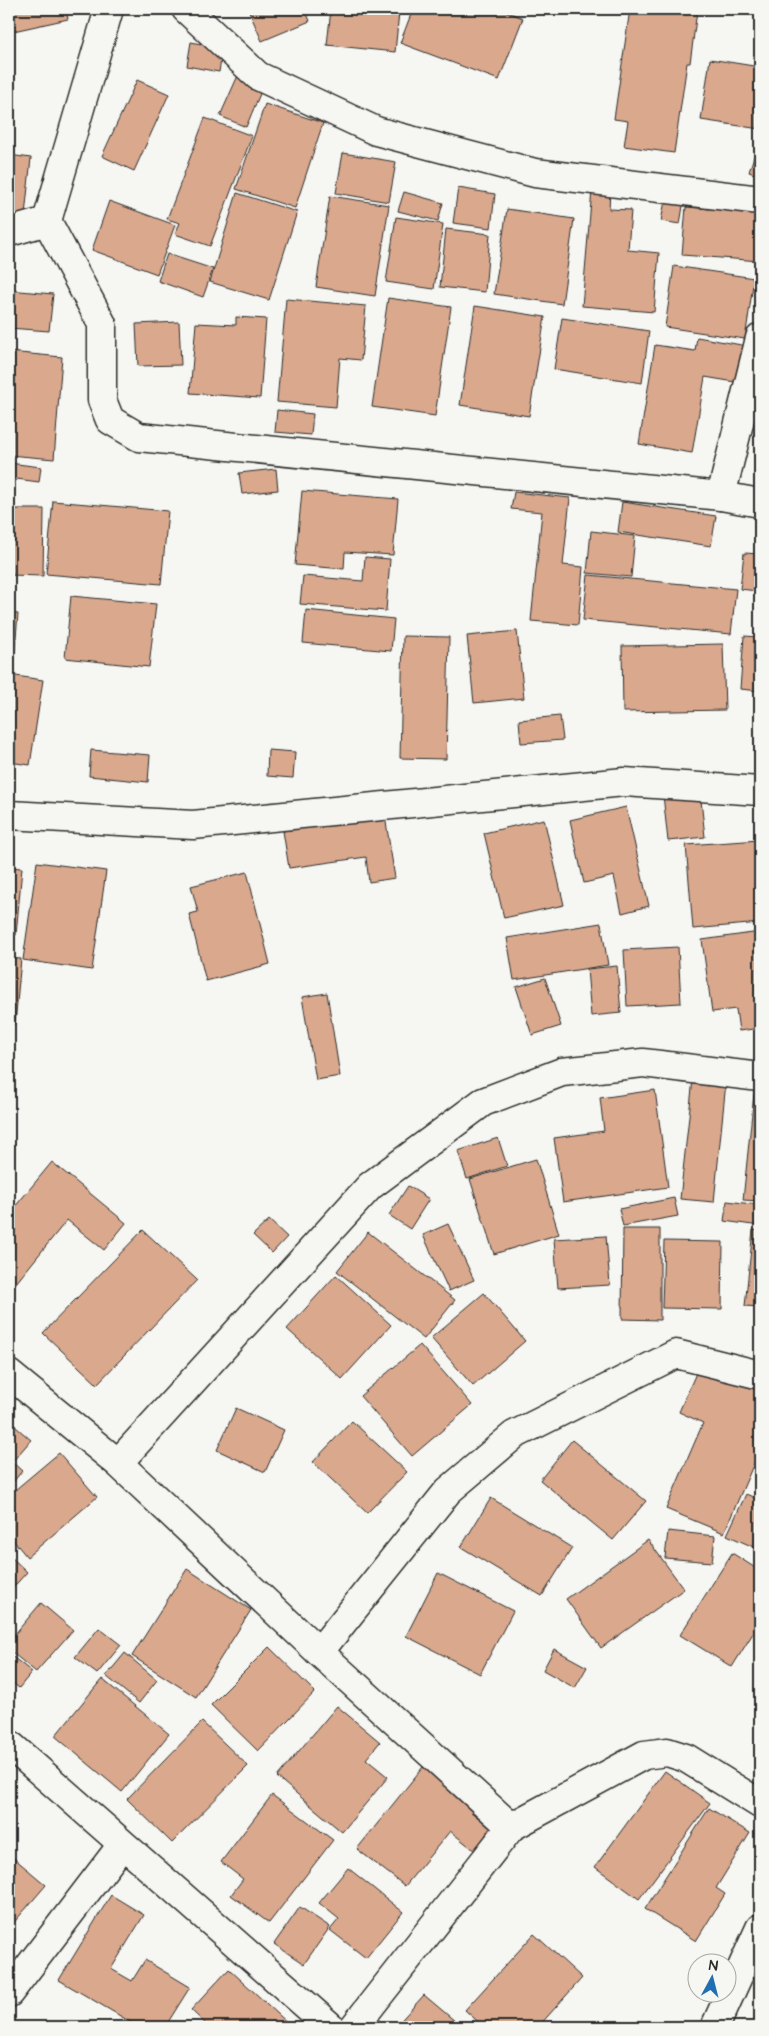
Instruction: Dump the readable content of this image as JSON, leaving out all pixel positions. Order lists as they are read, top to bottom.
{
  "north": "top"
}
